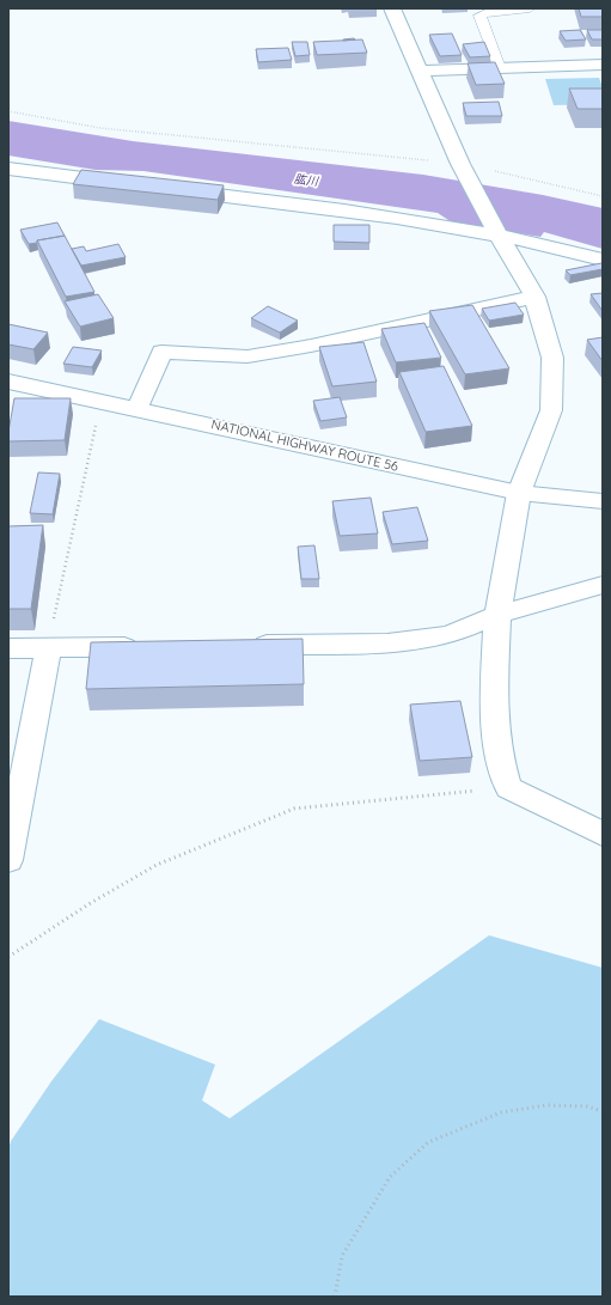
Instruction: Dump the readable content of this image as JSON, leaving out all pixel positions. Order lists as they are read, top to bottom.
{
  "streets": {
    "main road": ["NATIONAL HIGHWAY ROUTE 56"]
  },
  "water": ["肱川"]
}
